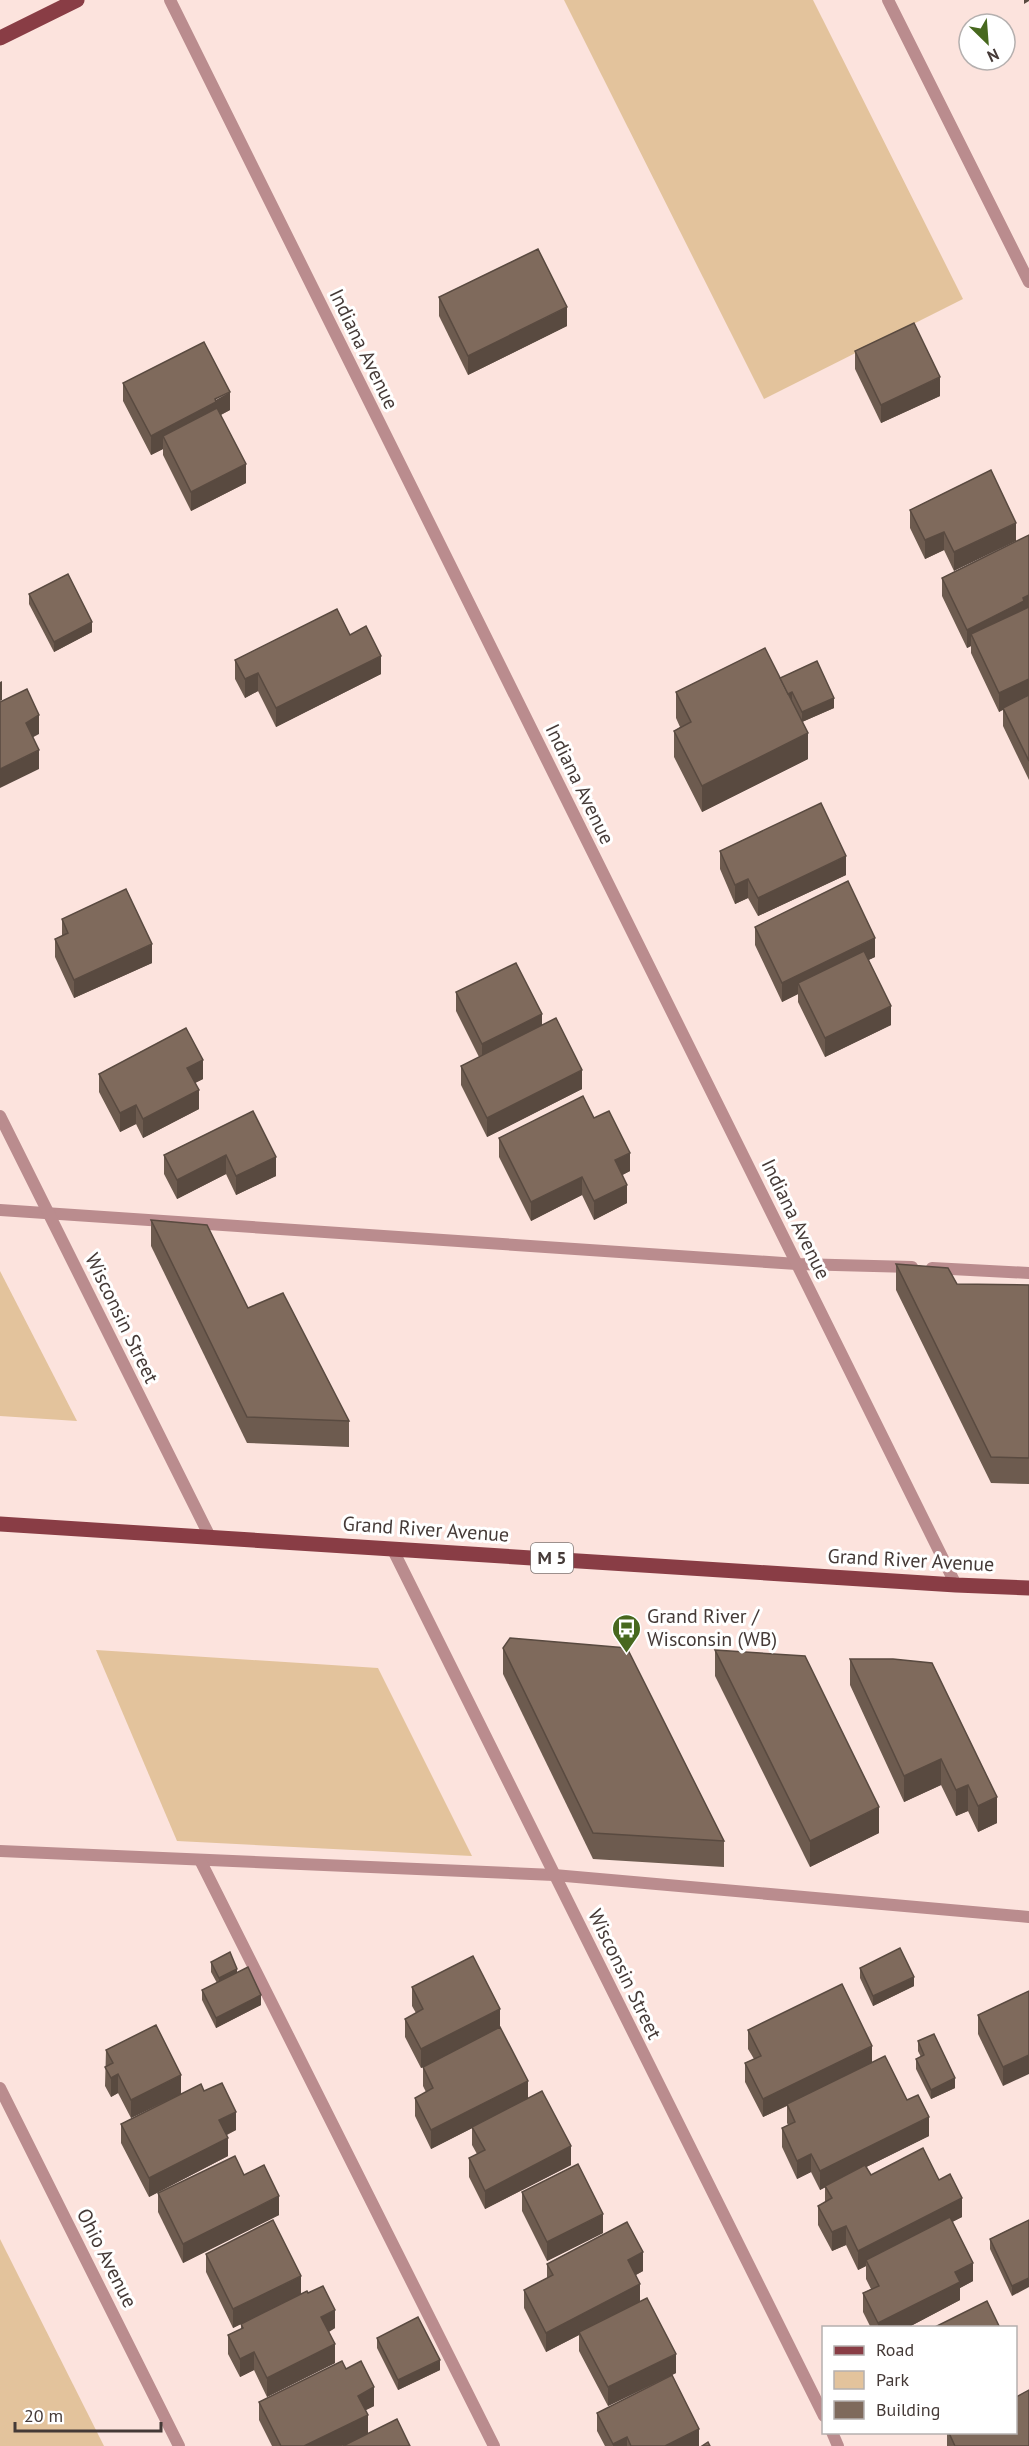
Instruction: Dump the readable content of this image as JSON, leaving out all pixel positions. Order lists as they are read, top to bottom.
{
  "streets": {
    "main road": ["Grand River Avenue", "M 5"],
    "street": ["Indiana Avenue", "Wisconsin Street", "Ohio Avenue"]
  },
  "crossings": [
    ["Indiana Avenue", "Grand River Avenue"],
    ["Wisconsin Street", "Grand River Avenue"]
  ],
  "places": {
    "bus stop": ["Grand River / Wisconsin (WB)"]
  },
  "legend": ["Road", "Park", "Building"],
  "scale_bar": "20 m",
  "north": "bottom right"
}
